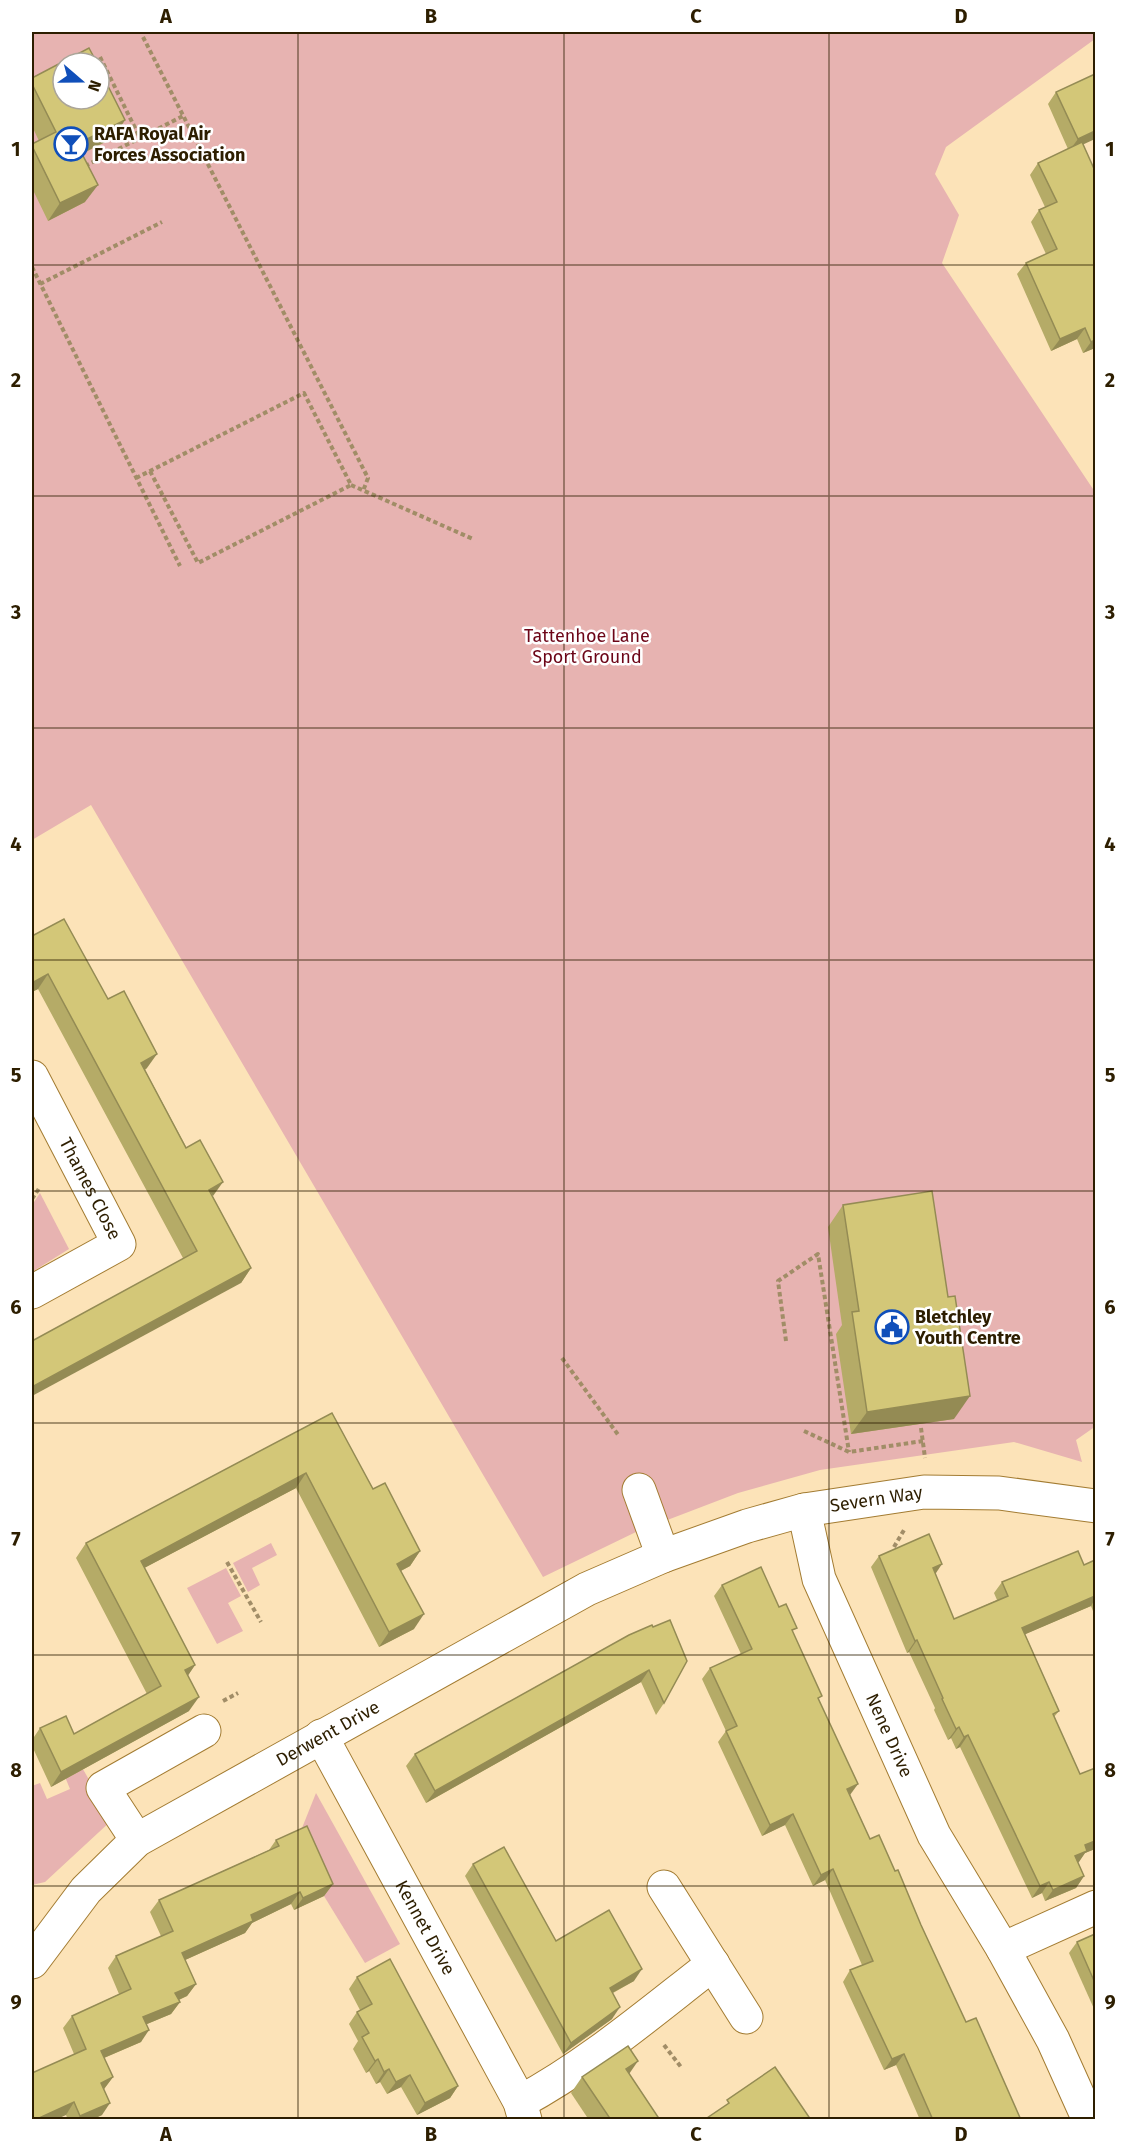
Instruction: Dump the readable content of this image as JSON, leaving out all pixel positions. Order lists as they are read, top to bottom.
{
  "streets": {
    "street": [
      "Thames Close",
      "Severn Way",
      "Derwent Drive",
      "Nene Drive",
      "Kennet Drive"
    ]
  },
  "crossings": [
    ["Severn Way", "Derwent Drive"],
    ["Severn Way", "Nene Drive"],
    ["Derwent Drive", "Kennet Drive"]
  ],
  "parks": ["Tattenhoe Lane Sport Ground"],
  "places": {
    "bar": ["RAFA Royal Air Forces Association"],
    "public building": ["Bletchley Youth Centre"]
  },
  "north": "right",
  "grid": {
    "columns": [
      "A",
      "B",
      "C",
      "D"
    ],
    "rows": [
      "1",
      "2",
      "3",
      "4",
      "5",
      "6",
      "7",
      "8",
      "9"
    ]
  }
}
